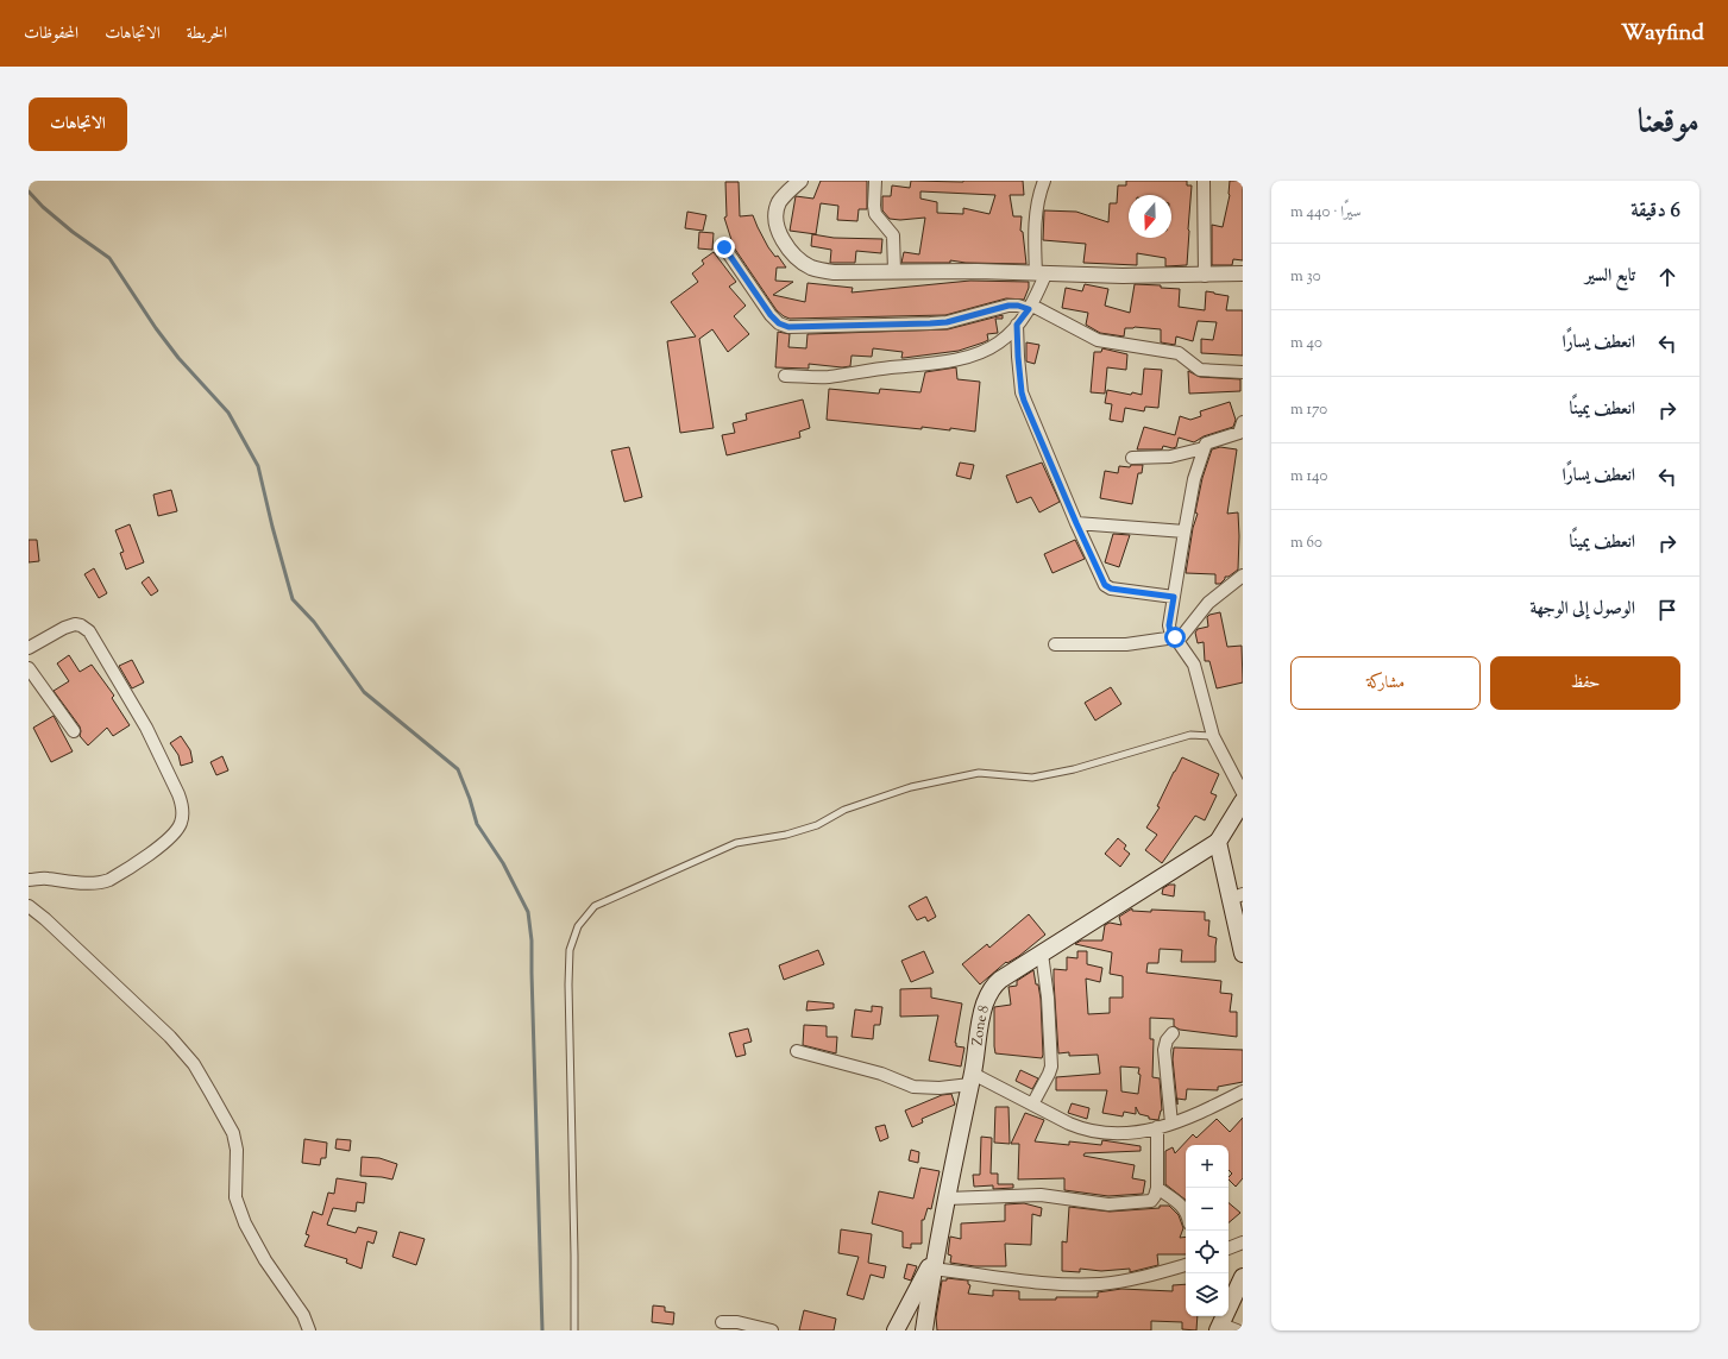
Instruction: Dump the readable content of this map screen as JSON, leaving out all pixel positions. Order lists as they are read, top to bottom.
{
  "streets": {
    "main road": ["Zone 8"]
  },
  "north": "bottom",
  "page": {
    "header": "Wayfind",
    "nav": ["الخريطة", "الاتجاهات", "المحفوظات"],
    "title": "موقعنا",
    "buttons": [
      "الاتجاهات",
      ["حفظ", "مشاركة"]
    ],
    "heading": ["6 دقيقة", "سيرًا · 440 m"],
    "list": [
      ["تابع السير", "30 m"],
      ["انعطف يسارًا", "40 m"],
      ["انعطف يمينًا", "170 m"],
      ["انعطف يسارًا", "140 m"],
      ["انعطف يمينًا", "60 m"],
      "الوصول إلى الوجهة"
    ],
    "map_buttons": ["+", "−"]
  }
}
